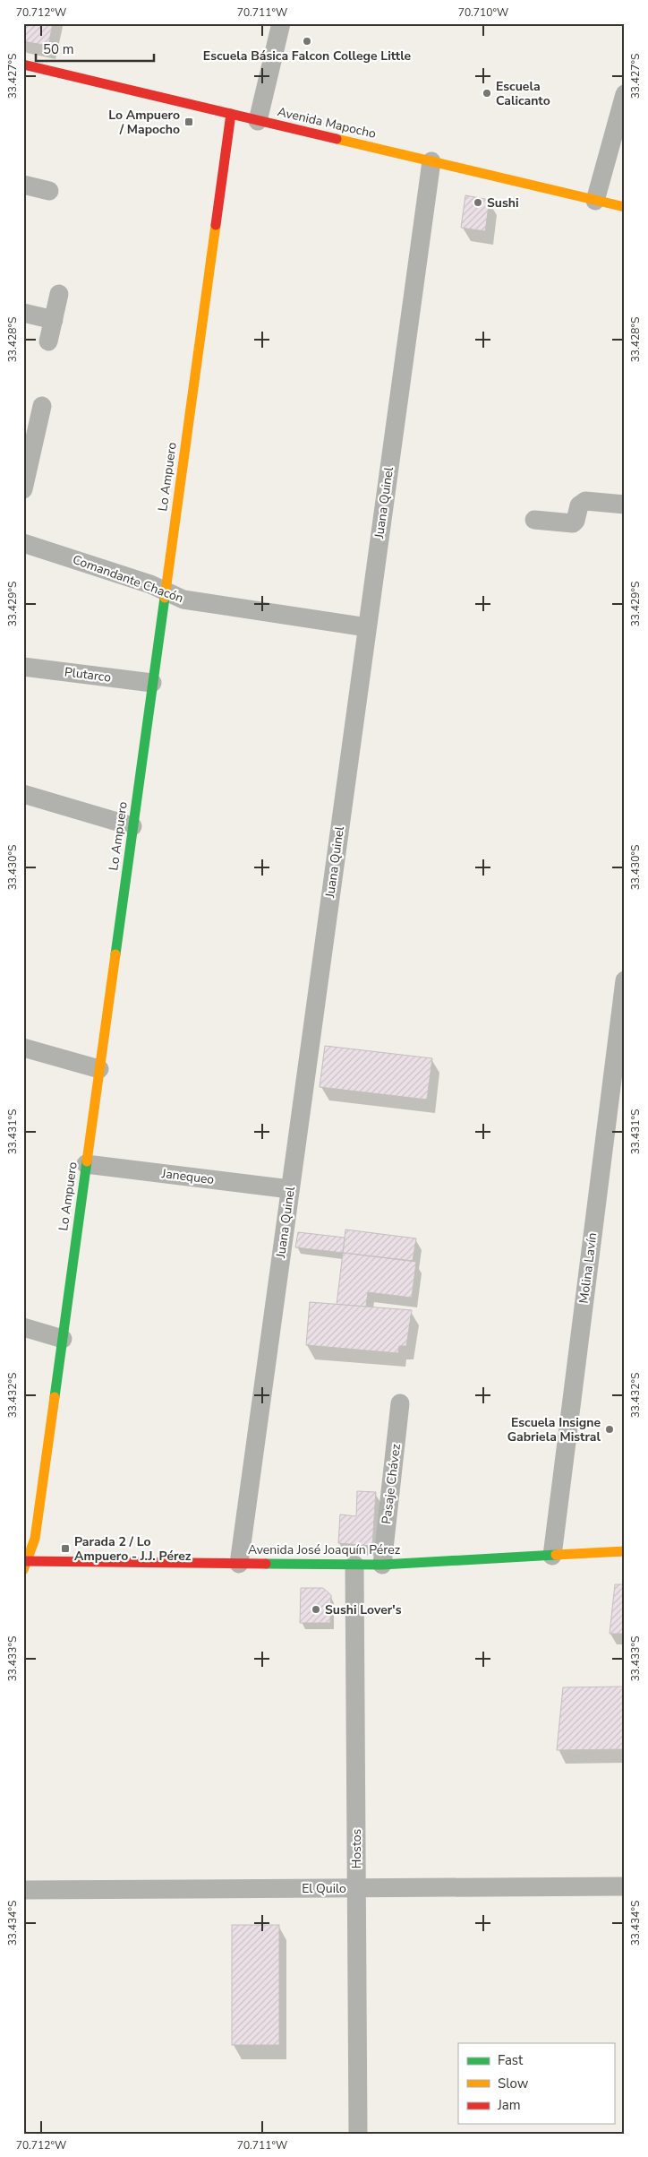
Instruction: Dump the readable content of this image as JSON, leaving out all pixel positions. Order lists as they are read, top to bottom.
{
  "streets": {
    "street": [
      "Avenida Mapocho",
      "Lo Ampuero",
      "Juana Quinel",
      "Comandante Chacón",
      "Plutarco",
      "Janequeo",
      "Molina Lavín",
      "Pasaje Chávez",
      "Avenida José Joaquín Pérez",
      "Hostos",
      "El Quilo"
    ]
  },
  "crossings": [
    ["Avenida Mapocho", "Lo Ampuero"],
    ["Avenida Mapocho", "Juana Quinel"],
    ["Lo Ampuero", "Comandante Chacón"],
    ["Lo Ampuero", "Plutarco"],
    ["Lo Ampuero", "Janequeo"],
    ["Lo Ampuero", "Avenida José Joaquín Pérez"],
    ["Juana Quinel", "Comandante Chacón"],
    ["Juana Quinel", "Janequeo"],
    ["Juana Quinel", "Avenida José Joaquín Pérez"],
    ["Molina Lavín", "Avenida José Joaquín Pérez"],
    ["Pasaje Chávez", "Avenida José Joaquín Pérez"],
    ["Avenida José Joaquín Pérez", "Hostos"],
    ["Hostos", "El Quilo"]
  ],
  "places": {
    "other": [
      "Escuela Básica Falcon College Little",
      "Escuela Calicanto",
      "Sushi",
      "Escuela Insigne Gabriela Mistral",
      "Sushi Lover's"
    ],
    "transit": ["Lo Ampuero / Mapocho", "Parada 2 / Lo Ampuero - J.J. Pérez"]
  },
  "legend": ["Fast", "Slow", "Jam"],
  "scale_bar": "50 m",
  "coordinates": [
    "70.712°W",
    "70.711°W",
    "70.710°W",
    "33.427°S",
    "33.428°S",
    "33.429°S",
    "33.430°S",
    "33.431°S",
    "33.432°S",
    "33.433°S",
    "33.434°S"
  ]
}
